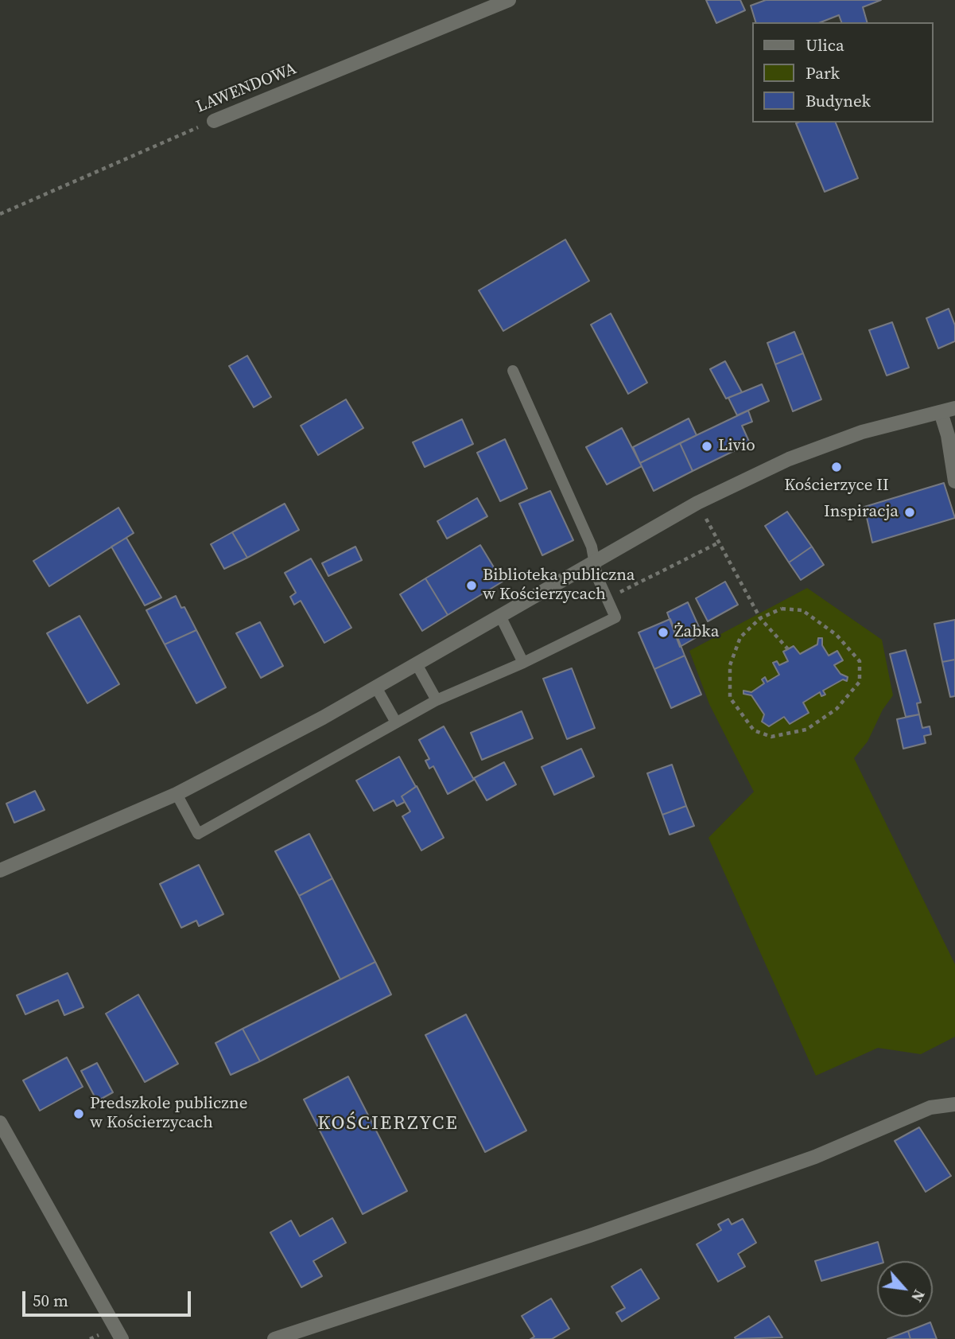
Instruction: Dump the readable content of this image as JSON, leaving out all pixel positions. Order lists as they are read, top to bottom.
{
  "streets": {
    "street": ["LAWENDOWA"]
  },
  "districts": ["KOŚCIERZYCE"],
  "places": [
    "Livio",
    "Kościerzyce II",
    "Inspiracja",
    "Biblioteka publiczna w Kościerzycach",
    "Żabka",
    "Predszkole publiczne w Kościerzycach"
  ],
  "legend": ["Ulica", "Park", "Budynek"],
  "scale_bar": "50 m",
  "north": "bottom right"
}
